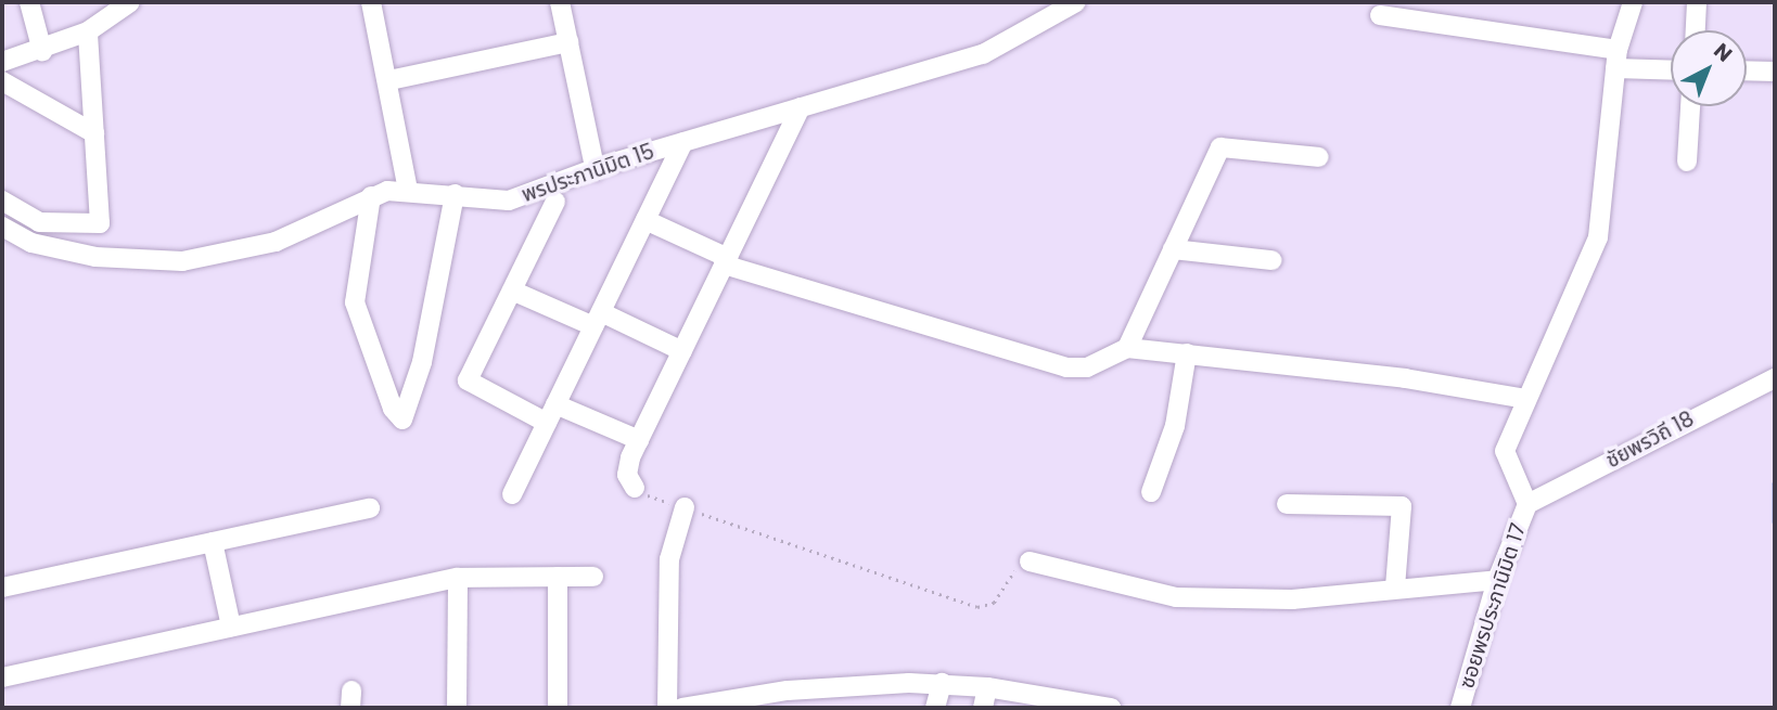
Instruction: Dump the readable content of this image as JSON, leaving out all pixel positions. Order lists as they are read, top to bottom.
{
  "streets": {
    "street": ["พรประภานิมิต 15", "ชัยพรวิถี 18", "ซอยพรประภานิมิต 17"]
  },
  "crossings": [
    ["ชัยพรวิถี 18", "ซอยพรประภานิมิต 17"]
  ],
  "north": "top right"
}
